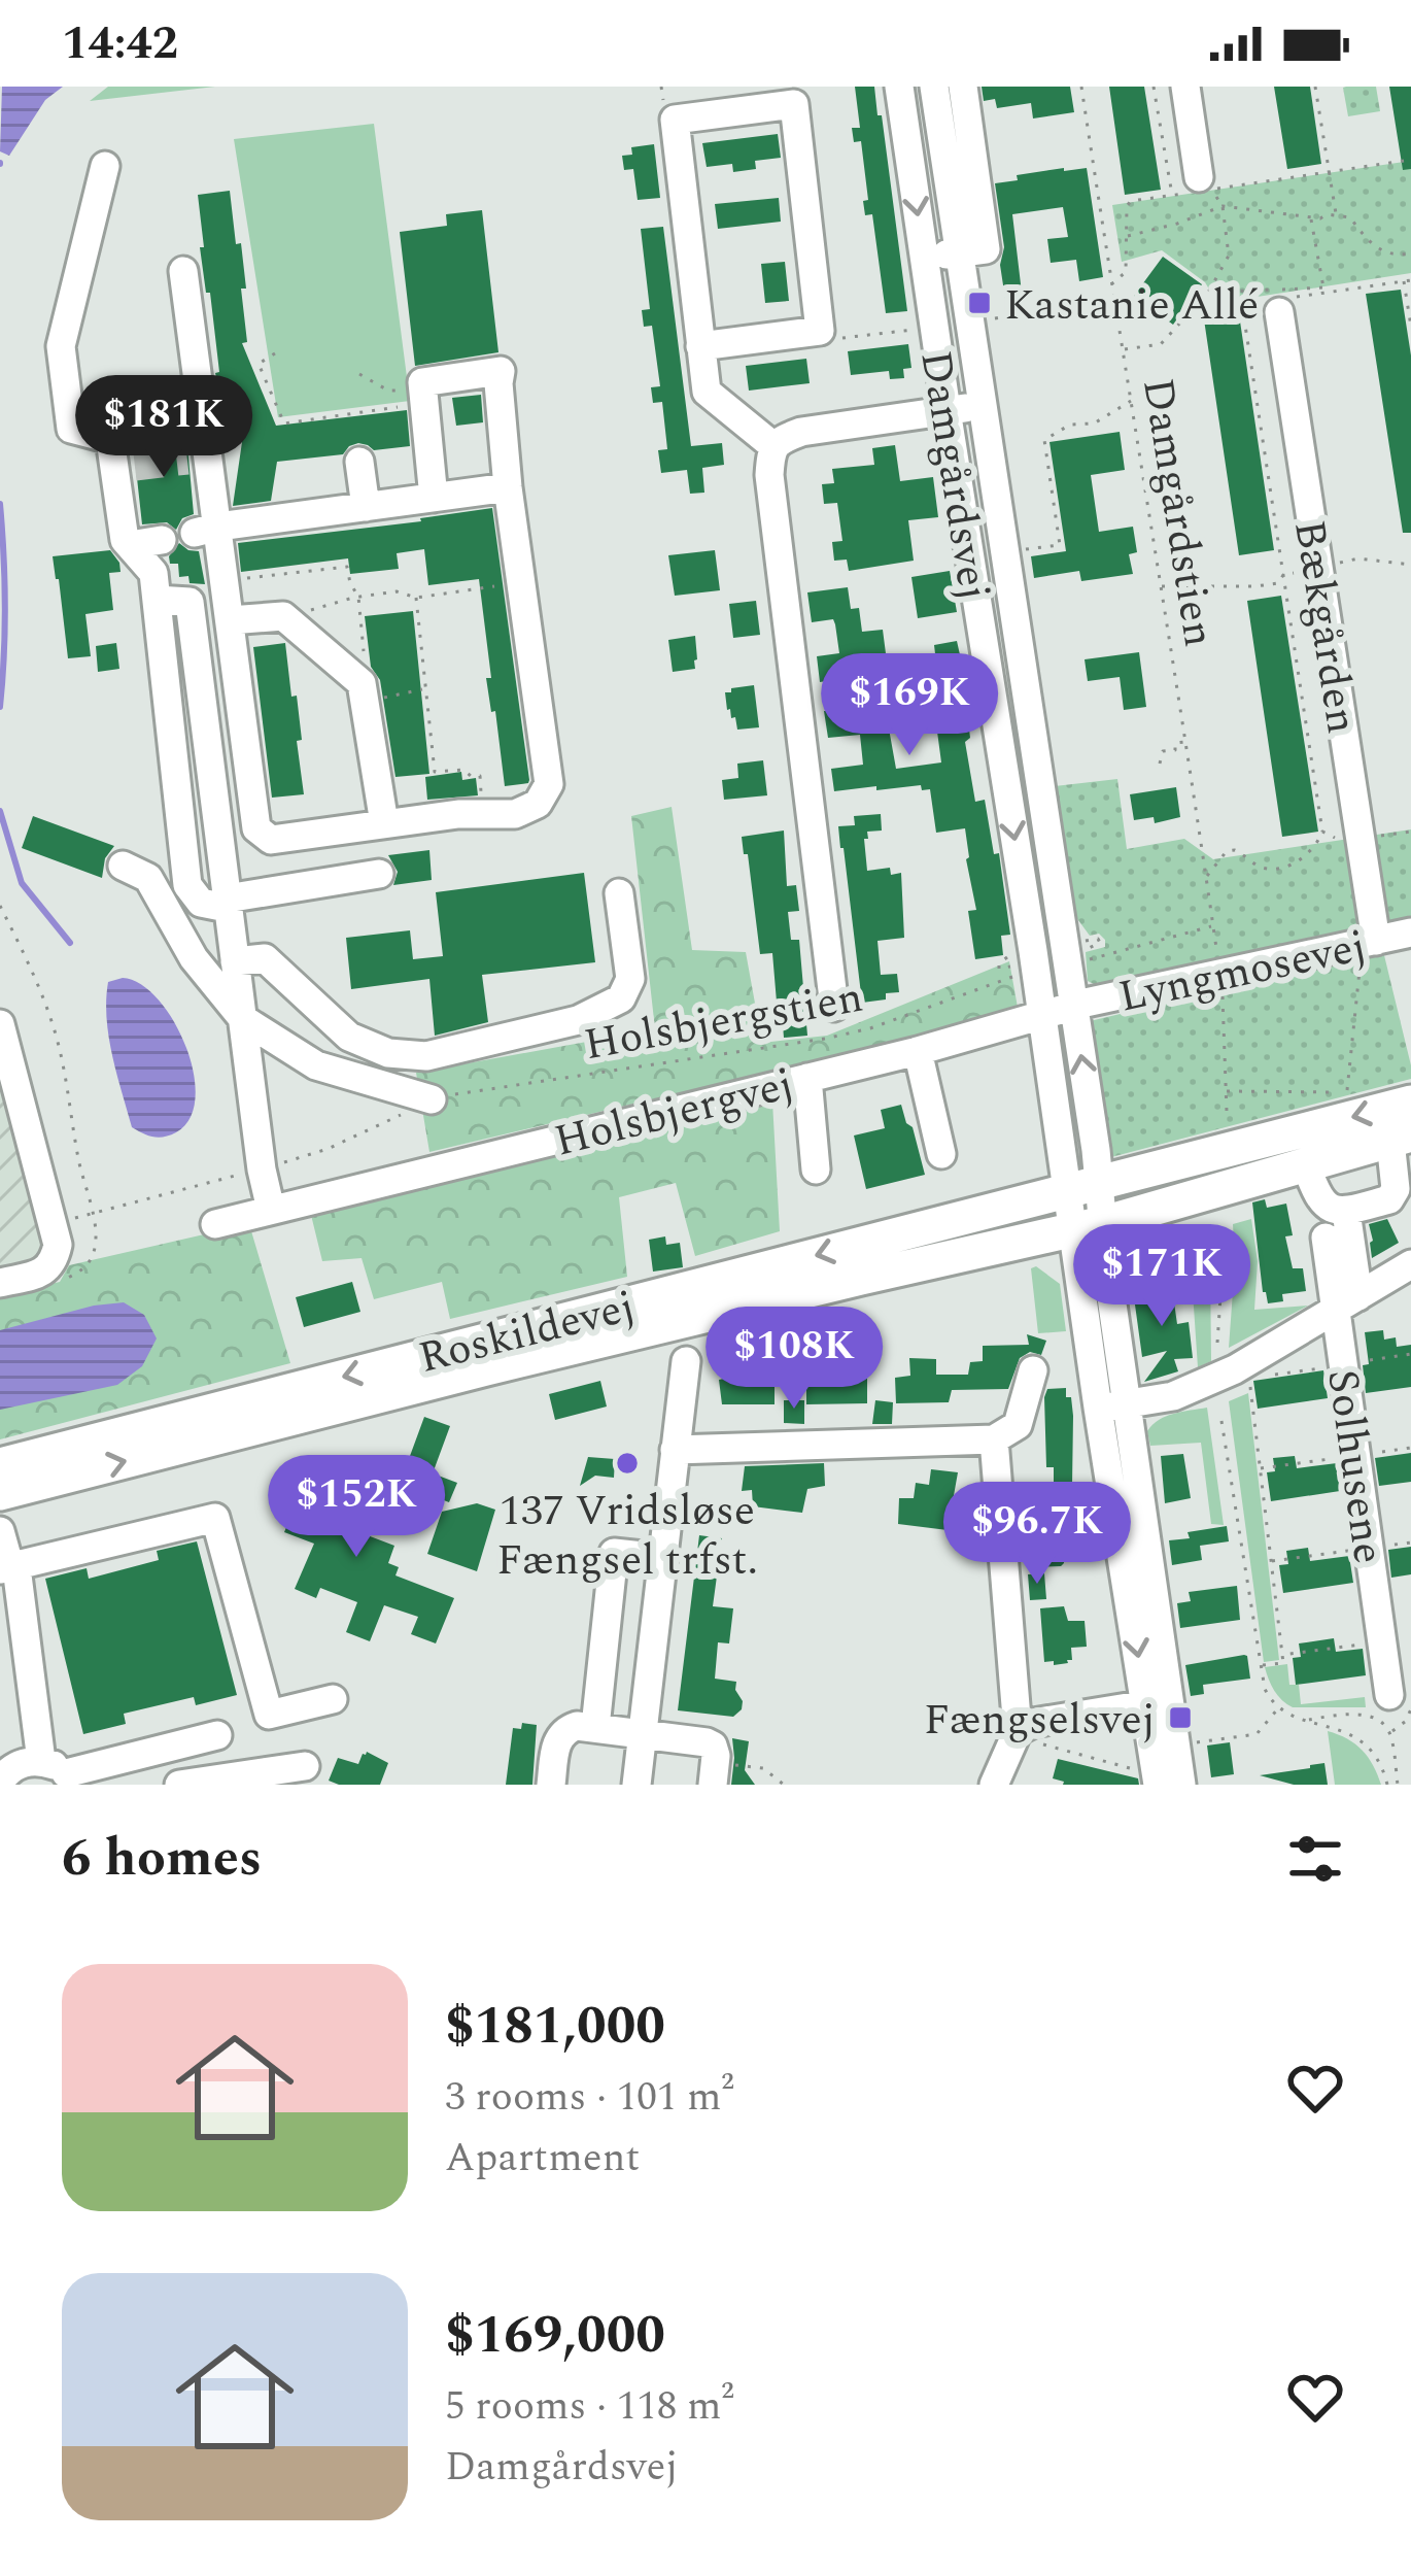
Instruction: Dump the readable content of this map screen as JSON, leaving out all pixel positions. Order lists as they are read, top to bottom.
{
  "streets": {
    "main road": ["Roskildevej"],
    "street": [
      "Damgårdsvej",
      "Bækgården",
      "Lyngmosevej",
      "Holsbjergvej",
      "Solhusene"
    ],
    "path": ["Damgårdstien", "Holsbjergstien"]
  },
  "crossings": [
    ["Damgårdsvej", "Lyngmosevej"],
    ["Damgårdsvej", "Holsbjergvej"],
    ["Damgårdsvej", "Roskildevej"],
    ["Bækgården", "Lyngmosevej"],
    ["Lyngmosevej", "Holsbjergvej"]
  ],
  "places": {
    "transit": ["Kastanie Allé", "Fængselsvej"],
    "other": ["137 Vridsløse Fængsel trfst."]
  },
  "page": {
    "status": "14:42",
    "price": [
      "$181K",
      "$169K",
      "$171K",
      "$108K",
      "$152K",
      "$96.7K"
    ],
    "heading": "6 homes",
    "list": [
      {
        "name": "$181,000",
        "note": "3 rooms · 101 m² · Apartment"
      },
      {
        "name": "$169,000",
        "note": "5 rooms · 118 m² · Damgårdsvej"
      }
    ]
  }
}
